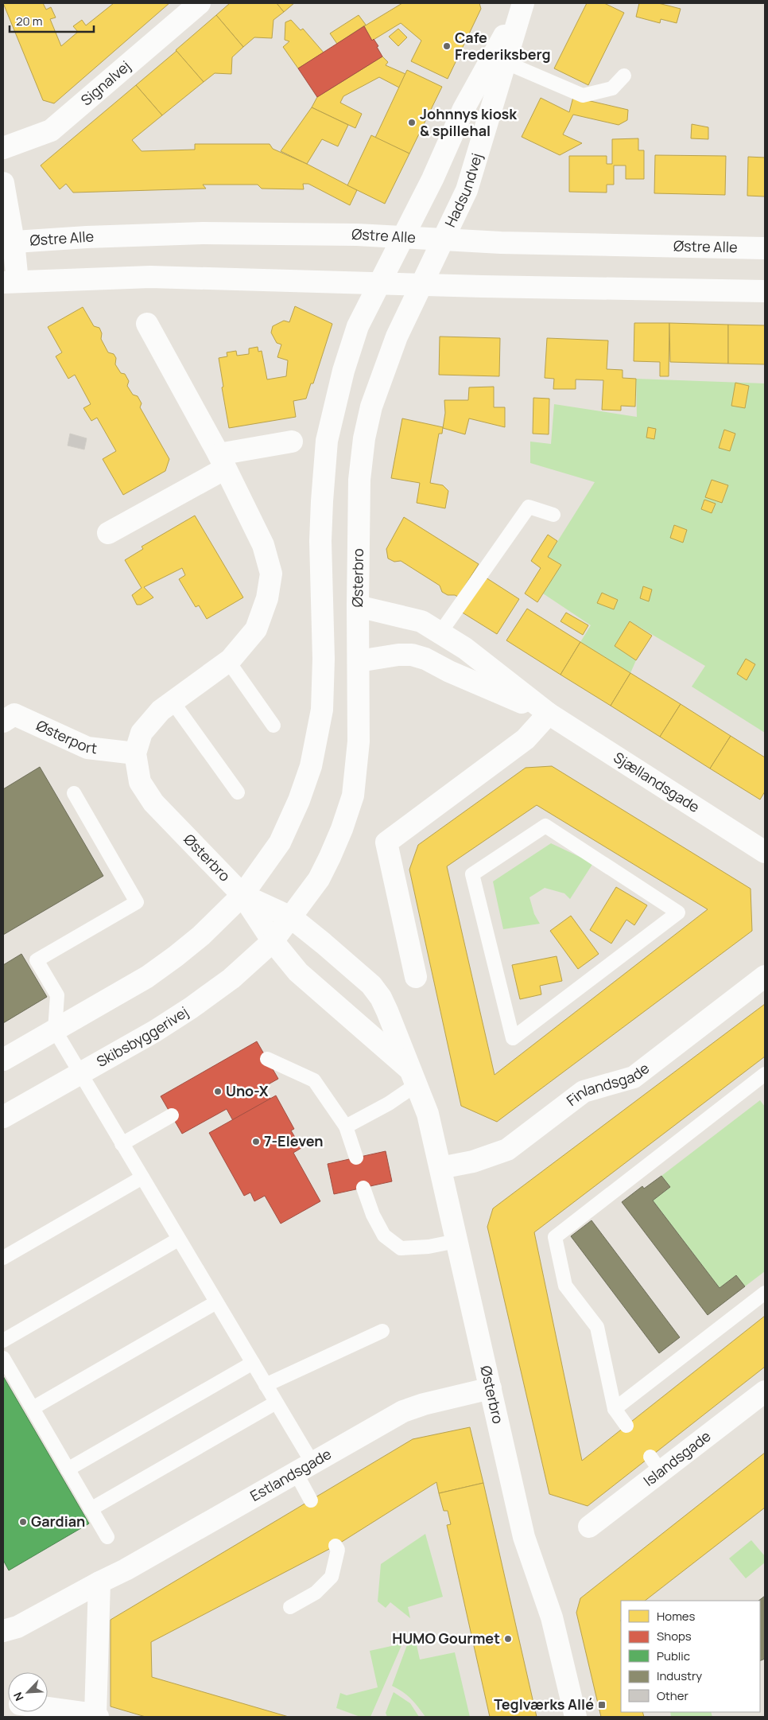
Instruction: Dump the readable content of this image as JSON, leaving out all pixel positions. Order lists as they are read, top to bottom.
{
  "streets": {
    "street": [
      "Signalvej",
      "Hadsundvej",
      "Østre Alle",
      "Østerbro",
      "Østerport",
      "Sjællandsgade",
      "Skibsbyggerivej",
      "Finlandsgade",
      "Islandsgade",
      "Estlandsgade"
    ]
  },
  "crossings": [
    ["Hadsundvej", "Østre Alle"],
    ["Hadsundvej", "Østerbro"],
    ["Østre Alle", "Østerbro"],
    ["Østerbro", "Østerport"],
    ["Østerbro", "Sjællandsgade"],
    ["Østerbro", "Skibsbyggerivej"],
    ["Østerbro", "Finlandsgade"],
    ["Østerbro", "Estlandsgade"]
  ],
  "places": {
    "other": [
      "Cafe Frederiksberg",
      "Johnnys kiosk & spillehal",
      "Uno-X",
      "7-Eleven",
      "Gardian",
      "HUMO Gourmet"
    ],
    "transit": ["Teglværks Allé"]
  },
  "legend": [
    "Homes",
    "Shops",
    "Public",
    "Industry",
    "Other"
  ],
  "scale_bar": "20 m",
  "north": "bottom left"
}
